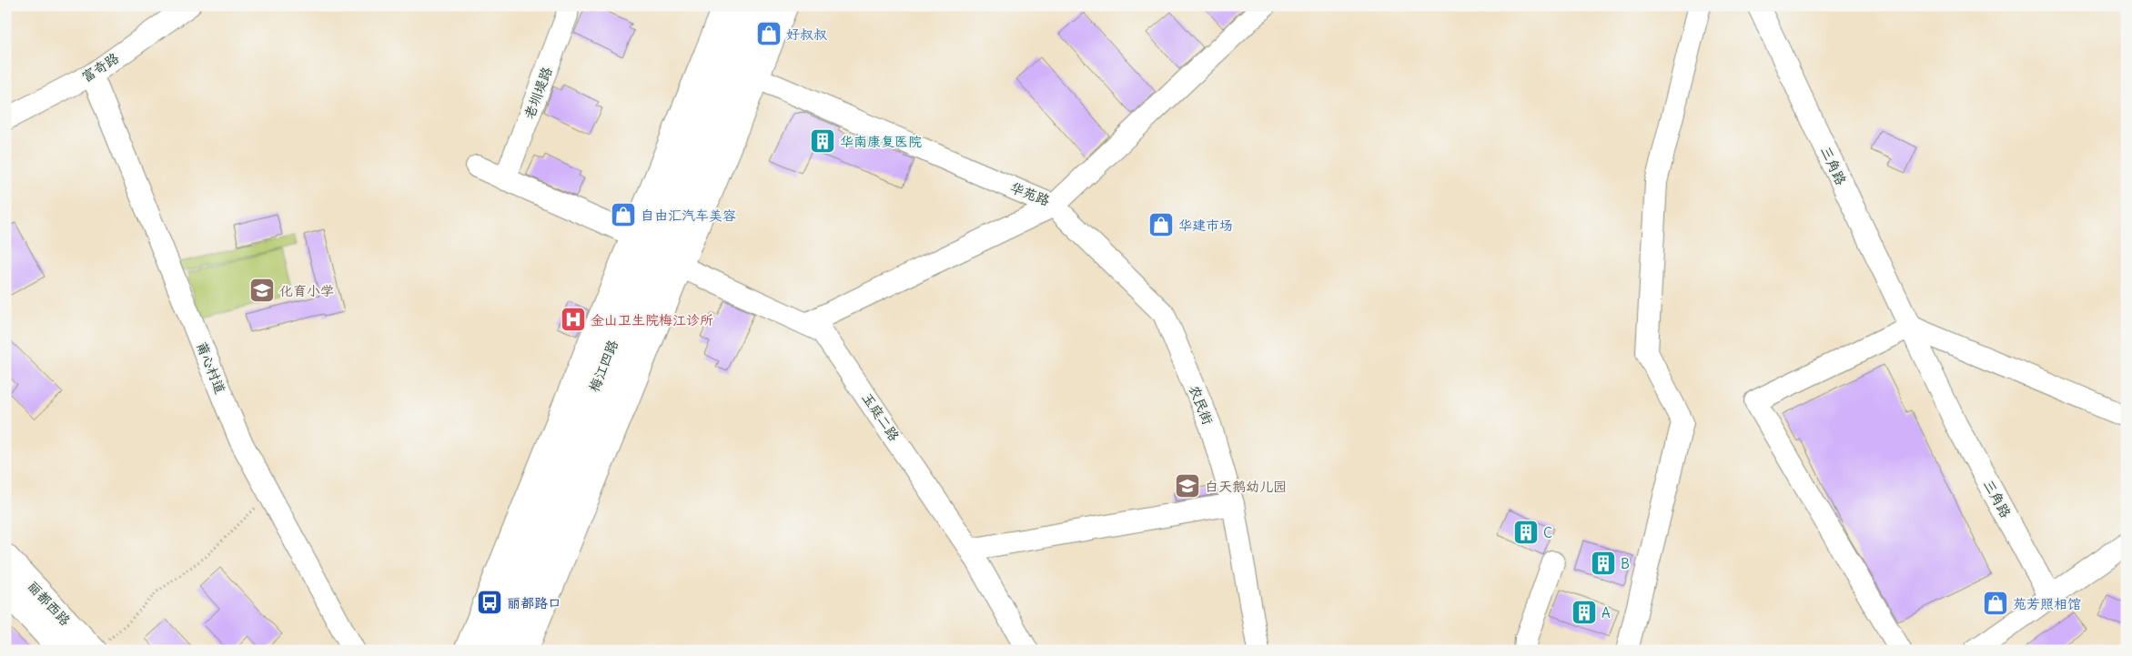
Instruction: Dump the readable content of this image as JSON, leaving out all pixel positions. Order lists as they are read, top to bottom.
{
  "streets": {
    "main road": ["梅江四路", "丽都西路"],
    "street": [
      "富奇路",
      "老圳堤路",
      "三角路",
      "华苑路",
      "莆心村道",
      "农民街",
      "玉庭二路"
    ]
  },
  "crossings": [
    ["富奇路", "莆心村道"],
    ["老圳堤路", "玉庭二路"],
    ["华苑路", "梅江四路"],
    ["华苑路", "农民街"],
    ["梅江四路", "玉庭二路"]
  ],
  "places": {
    "shop": [
      "好叔叔",
      "自由汇汽车美容",
      "华建市场",
      "苑芳照相馆"
    ],
    "building": [
      "华南康复医院",
      "C",
      "B",
      "A"
    ],
    "school or university": ["化育小学", "白天鹅幼儿园"],
    "hospital": ["金山卫生院梅江诊所"],
    "bus stop": ["丽都路口"]
  }
}
